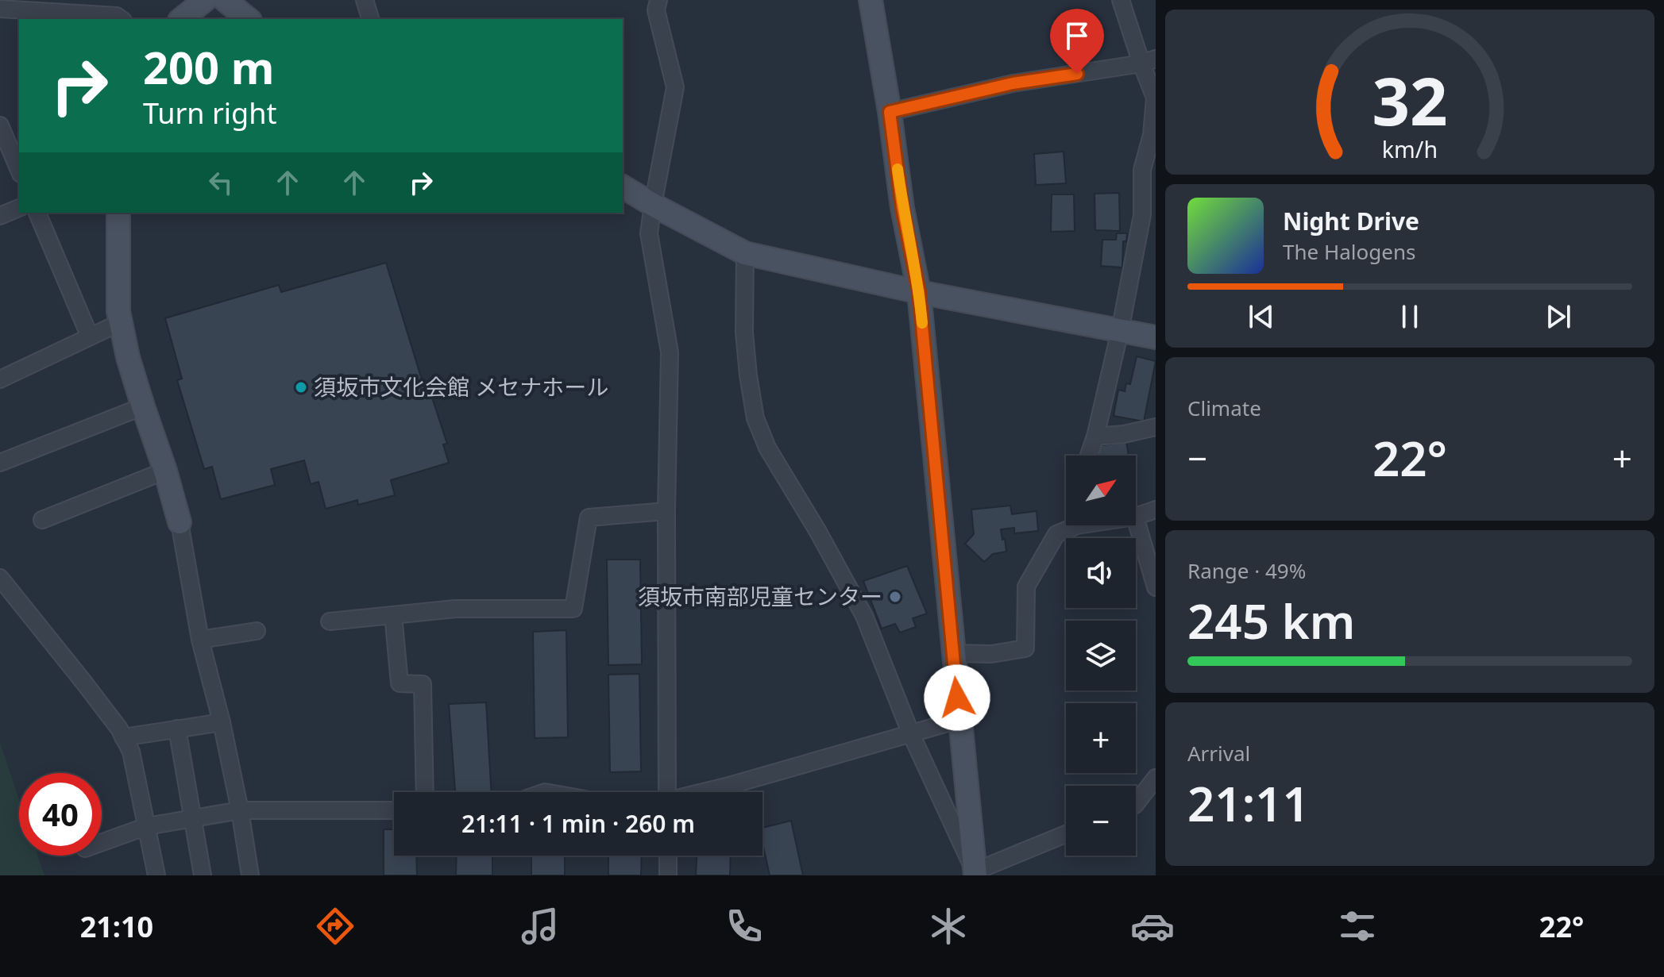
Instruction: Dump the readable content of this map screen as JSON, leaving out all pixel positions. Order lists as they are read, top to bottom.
{
  "places": ["須坂市文化会館 メセナホール", "須坂市南部児童センター"],
  "north": "top right",
  "page": {
    "turn": ["200 m", "Turn right"],
    "song": ["Night Drive", "The Halogens"],
    "tile": [
      "Climate",
      ["Range · 49%", "245 km"],
      ["Arrival", "21:11"]
    ],
    "heat": ["−", "22°", "+"],
    "map_buttons": ["+", "−"],
    "limit": "40",
    "trip": "21:11 · 1 min · 260 m",
    "tabs": ["21:10", "22°"],
    "gauge": ["32", "km/h"]
  }
}
